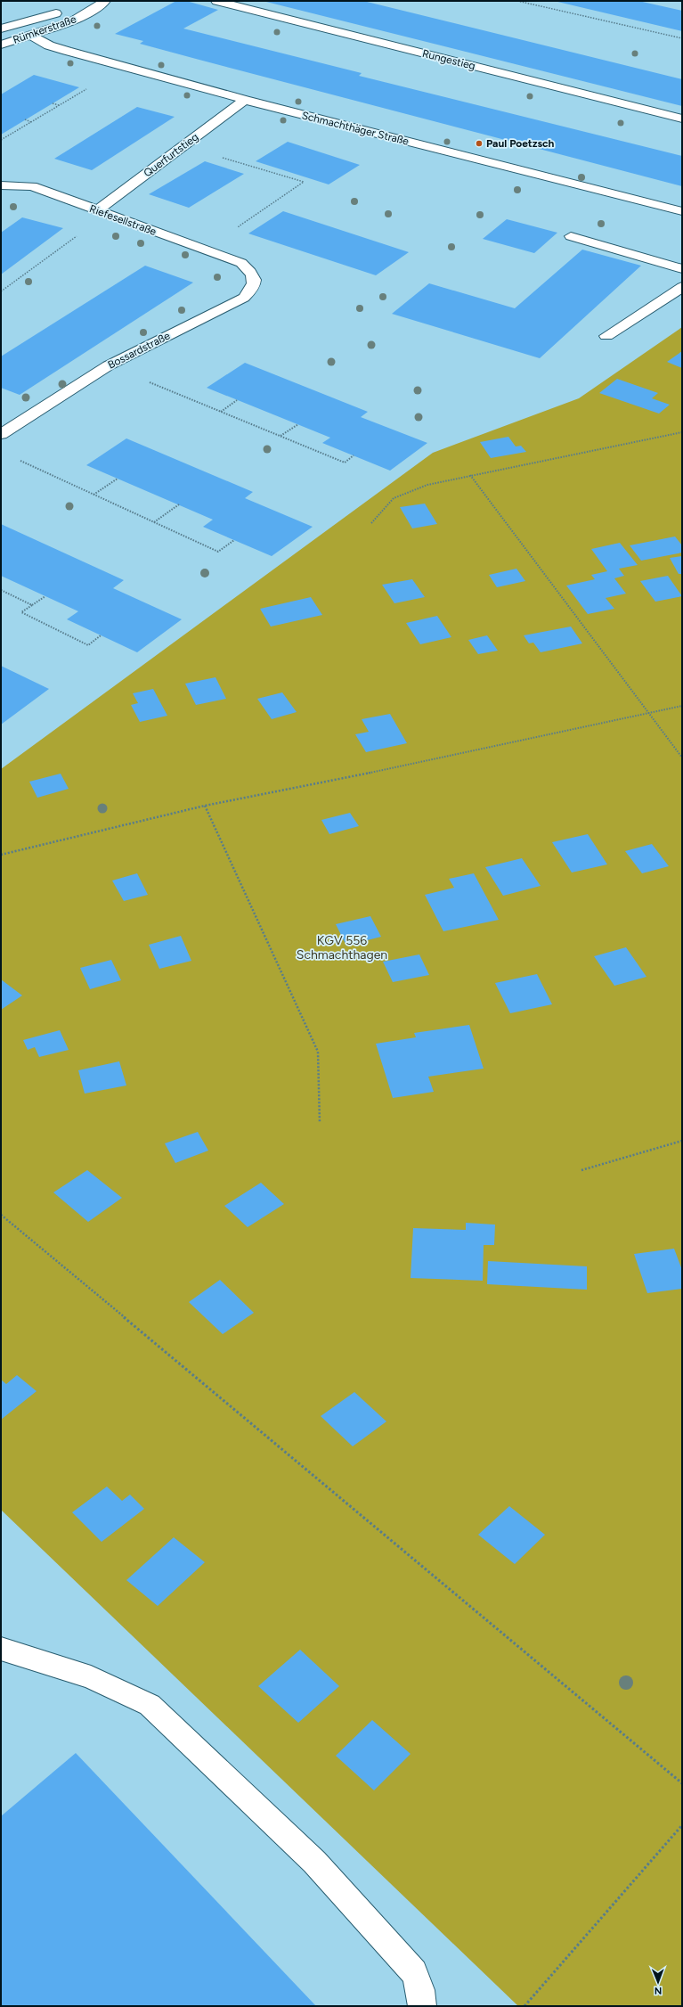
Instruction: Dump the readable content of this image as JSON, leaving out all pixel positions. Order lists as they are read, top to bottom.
{
  "streets": {
    "street": [
      "Rümkerstraße",
      "Rungestieg",
      "Schmachthäger Straße",
      "Querfurtstieg",
      "Riefesellstraße",
      "Bossardstraße"
    ]
  },
  "crossings": [
    ["Rümkerstraße", "Schmachthäger Straße"],
    ["Schmachthäger Straße", "Querfurtstieg"],
    ["Querfurtstieg", "Riefesellstraße"],
    ["Riefesellstraße", "Bossardstraße"]
  ],
  "parks": ["KGV 556 Schmachthagen"],
  "places": ["Paul Poetzsch"],
  "north": "bottom"
}
